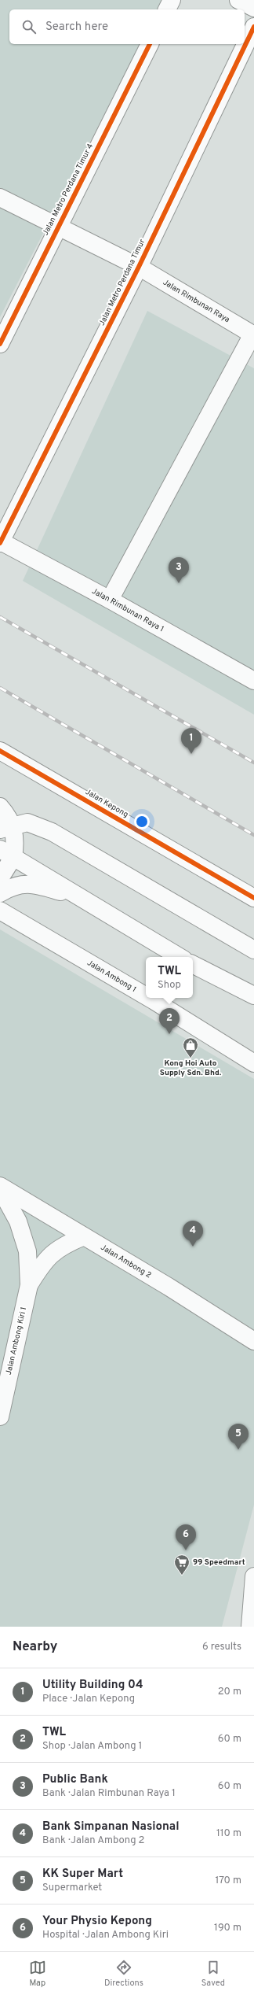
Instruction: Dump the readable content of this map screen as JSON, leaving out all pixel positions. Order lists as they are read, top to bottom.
{
  "streets": {
    "street": [
      "Jalan Metro Perdana Timur 4",
      "Jalan Metro Perdana Timur",
      "Jalan Rimbunan Raya",
      "Jalan Rimbunan Raya 1",
      "Jalan Kepong",
      "Jalan Ambong 1",
      "Jalan Ambong 2",
      "Jalan Ambong Kiri 1"
    ]
  },
  "crossings": [
    ["Jalan Metro Perdana Timur 4", "Jalan Rimbunan Raya"],
    ["Jalan Metro Perdana Timur", "Jalan Rimbunan Raya"],
    ["Jalan Metro Perdana Timur", "Jalan Rimbunan Raya 1"],
    ["Jalan Ambong 2", "Jalan Ambong Kiri 1"]
  ],
  "places": {
    "shop": ["Kong Hoi Auto Supply Sdn. Bhd."],
    "supermarket": ["99 Speedmart"]
  },
  "page": {
    "search": "Search here",
    "pins": [
      "3",
      "1",
      "2",
      "4",
      "5",
      "6"
    ],
    "popup": ["TWL", "Shop"],
    "heading": ["Nearby", "6 results"],
    "list": [
      {
        "mark": "1",
        "name": "Utility Building 04",
        "note": "Place · Jalan Kepong",
        "value": "20 m"
      },
      {
        "mark": "2",
        "name": "TWL",
        "note": "Shop · Jalan Ambong 1",
        "value": "60 m"
      },
      {
        "mark": "3",
        "name": "Public Bank",
        "note": "Bank · Jalan Rimbunan Raya 1",
        "value": "60 m"
      },
      {
        "mark": "4",
        "name": "Bank Simpanan Nasional",
        "note": "Bank · Jalan Ambong 2",
        "value": "110 m"
      },
      {
        "mark": "5",
        "name": "KK Super Mart",
        "note": "Supermarket",
        "value": "170 m"
      },
      {
        "mark": "6",
        "name": "Your Physio Kepong",
        "note": "Hospital · Jalan Ambong Kiri",
        "value": "190 m"
      }
    ],
    "nav": ["Map", "Directions", "Saved"]
  }
}
